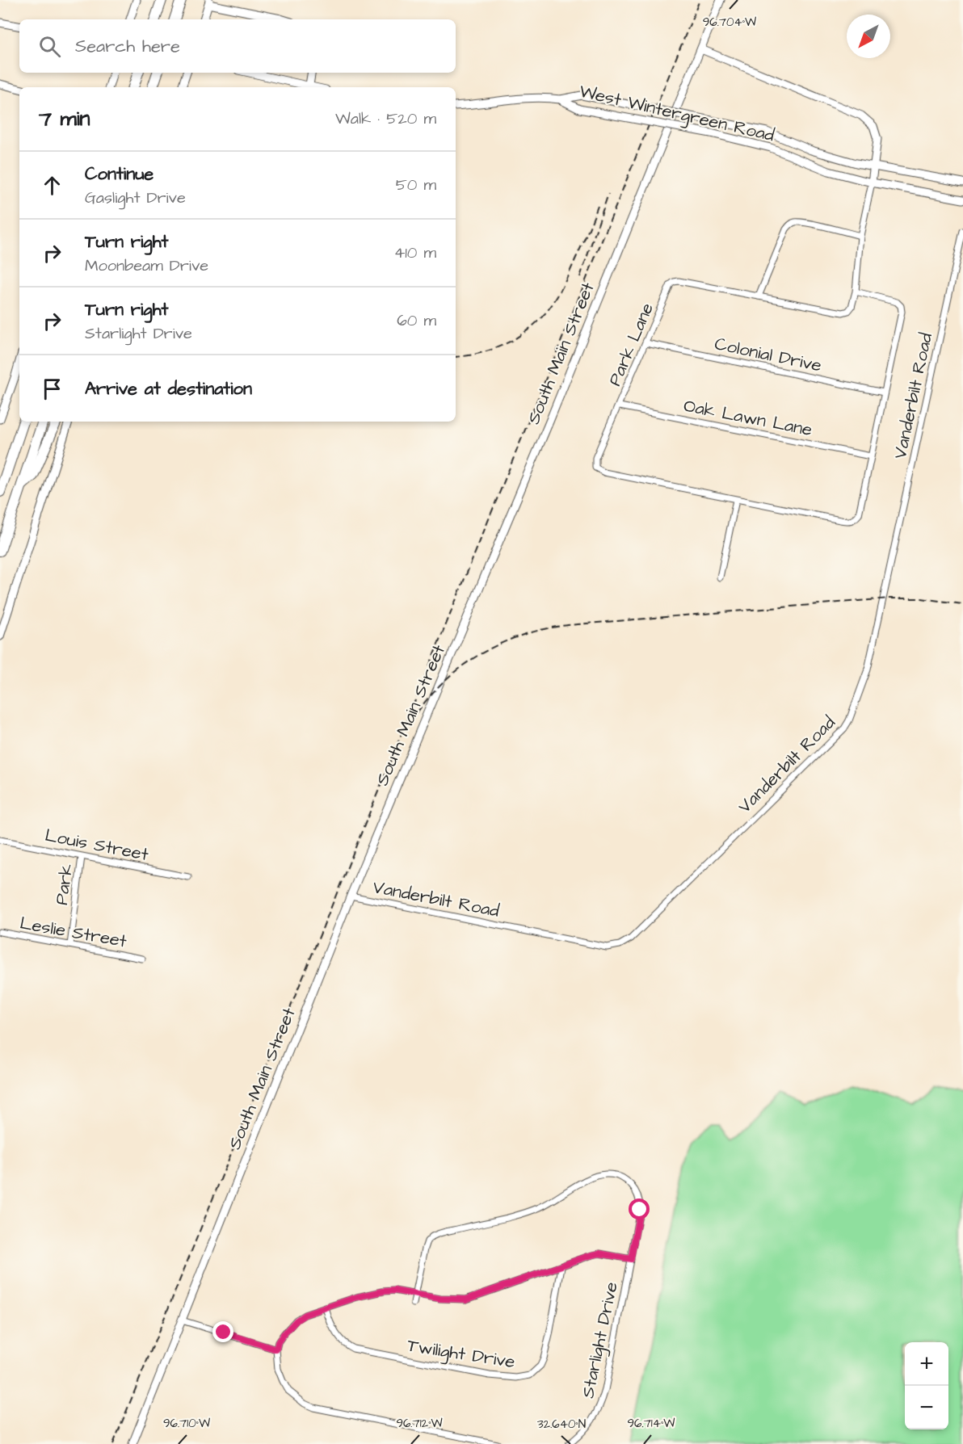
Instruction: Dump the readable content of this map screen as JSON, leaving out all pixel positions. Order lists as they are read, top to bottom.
{
  "streets": {
    "main road": ["West Wintergreen Road", "South Main Street"],
    "street": [
      "Park Lane",
      "Colonial Drive",
      "Vanderbilt Road",
      "Oak Lawn Lane",
      "Louis Street",
      "Park",
      "Leslie Street",
      "Starlight Drive",
      "Twilight Drive"
    ]
  },
  "crossings": [
    ["West Wintergreen Road", "Park Lane"],
    ["Park Lane", "Colonial Drive"],
    ["Park Lane", "Oak Lawn Lane"],
    ["South Main Street", "Vanderbilt Road"],
    ["Louis Street", "Park"],
    ["Park", "Leslie Street"]
  ],
  "north": "bottom left",
  "page": {
    "search": "Search here",
    "heading": ["7 min", "Walk · 520 m"],
    "list": [
      ["Continue", "Gaslight Drive", "50 m"],
      ["Turn right", "Moonbeam Drive", "410 m"],
      ["Turn right", "Starlight Drive", "60 m"],
      "Arrive at destination"
    ],
    "map_buttons": ["+", "−"]
  },
  "coordinates": [
    "96.704°W",
    "96.710°W",
    "96.712°W",
    "96.714°W",
    "32.640°N"
  ]
}
